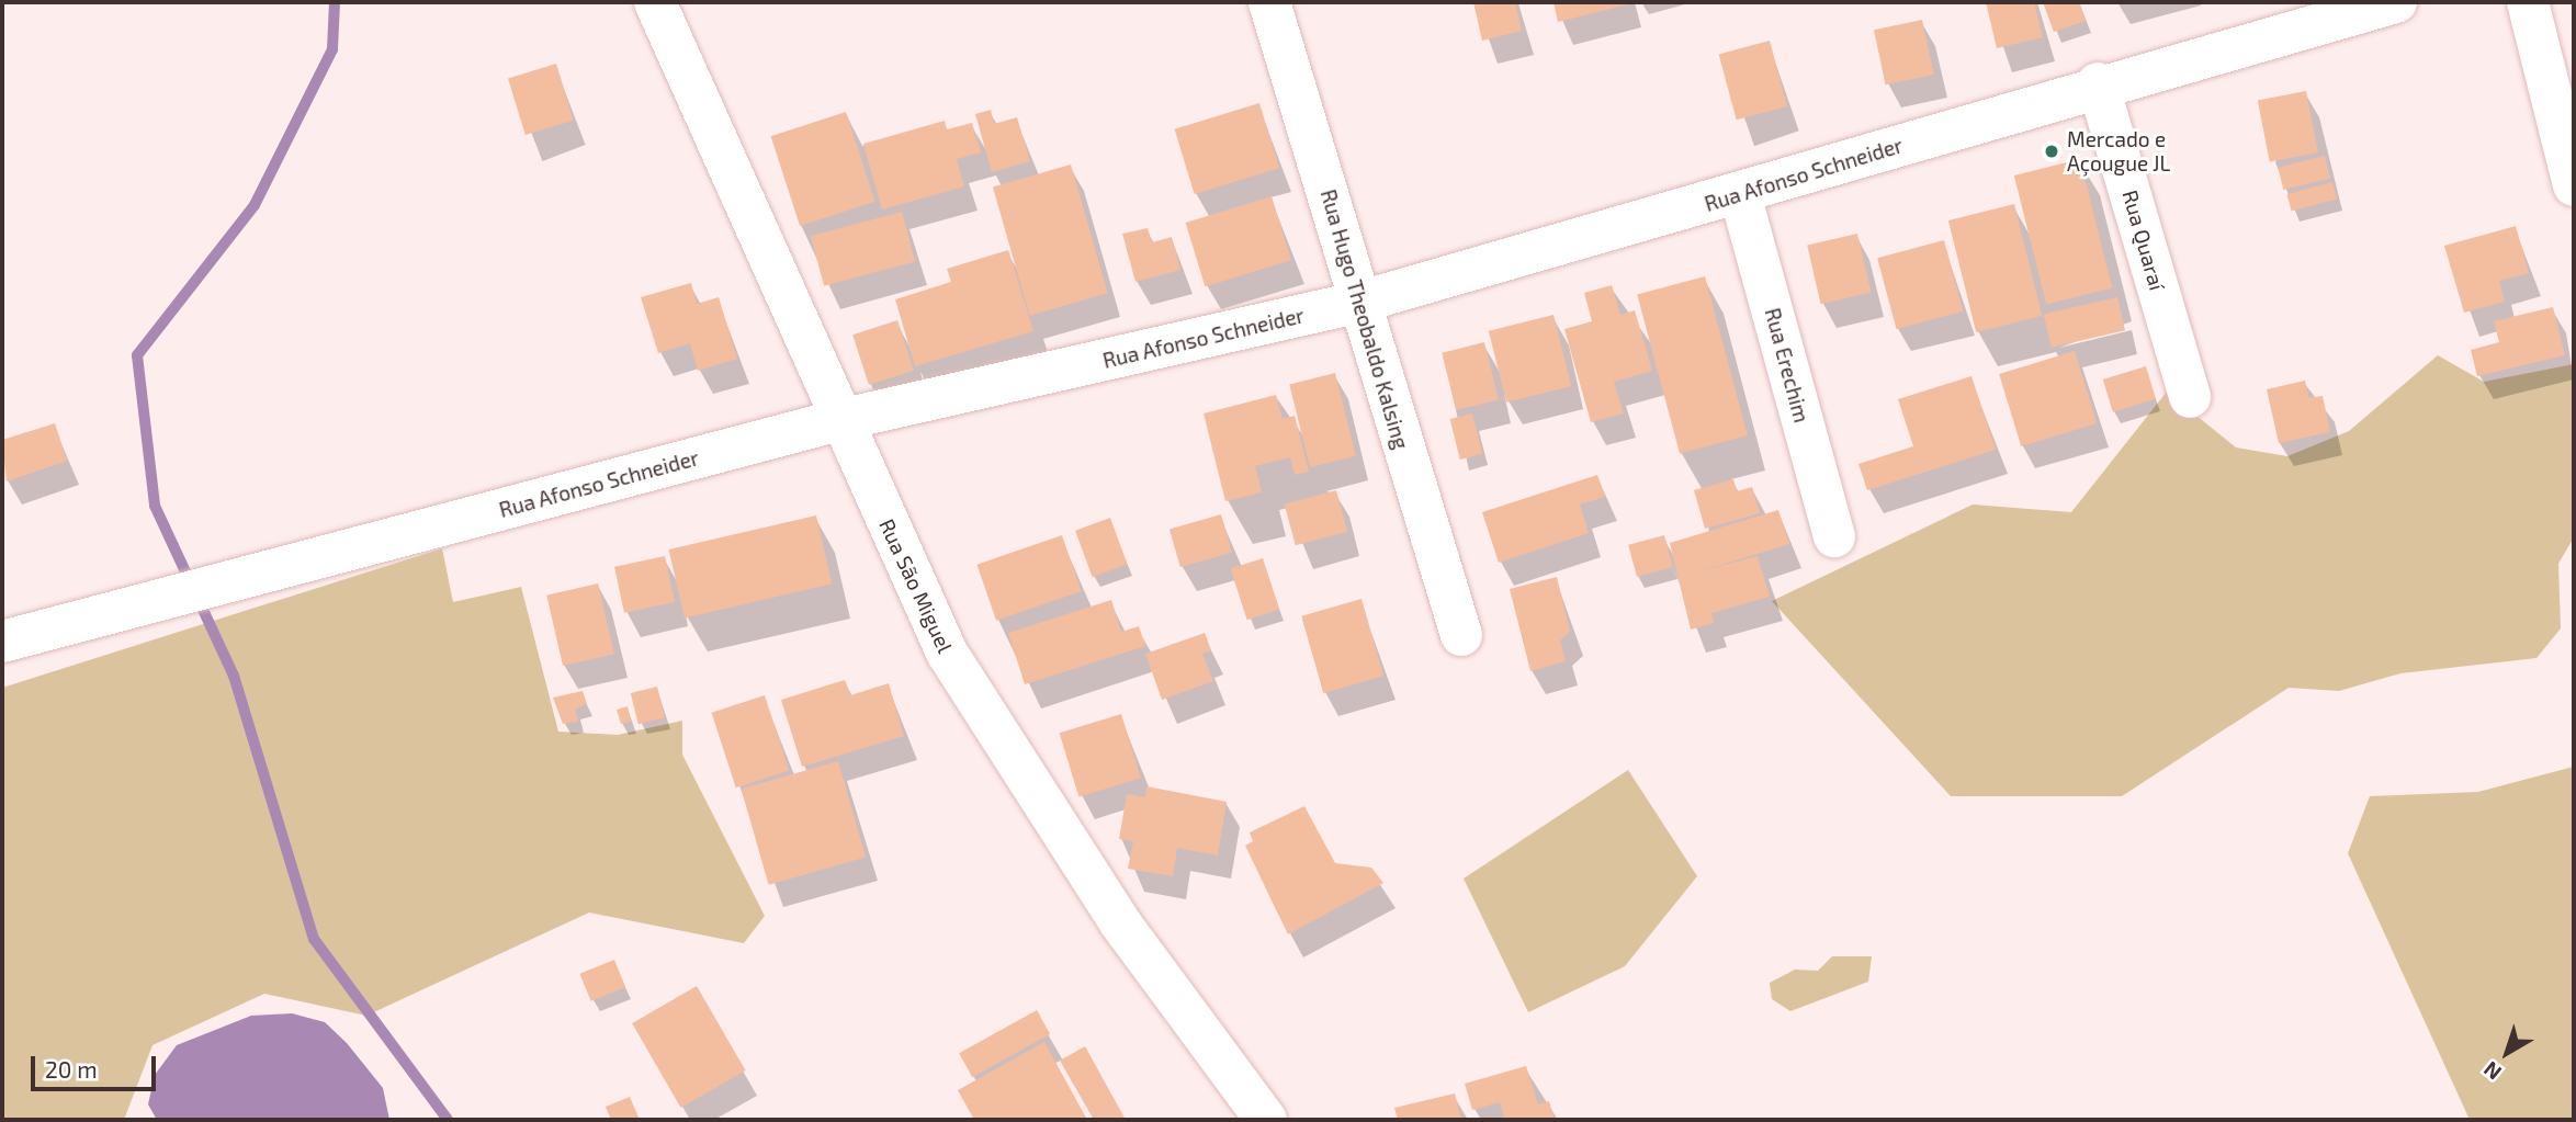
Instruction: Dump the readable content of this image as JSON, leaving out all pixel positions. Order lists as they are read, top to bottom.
{
  "streets": {
    "street": [
      "Rua Afonso Schneider",
      "Rua Quaraí",
      "Rua Hugo Theobaldo Kalsing",
      "Rua Erechim",
      "Rua São Miguel"
    ]
  },
  "crossings": [
    ["Rua Afonso Schneider", "Rua Quaraí"],
    ["Rua Afonso Schneider", "Rua Hugo Theobaldo Kalsing"],
    ["Rua Afonso Schneider", "Rua Erechim"],
    ["Rua Afonso Schneider", "Rua São Miguel"]
  ],
  "places": ["Mercado e Açougue JL"],
  "scale_bar": "20 m",
  "north": "bottom left"
}
